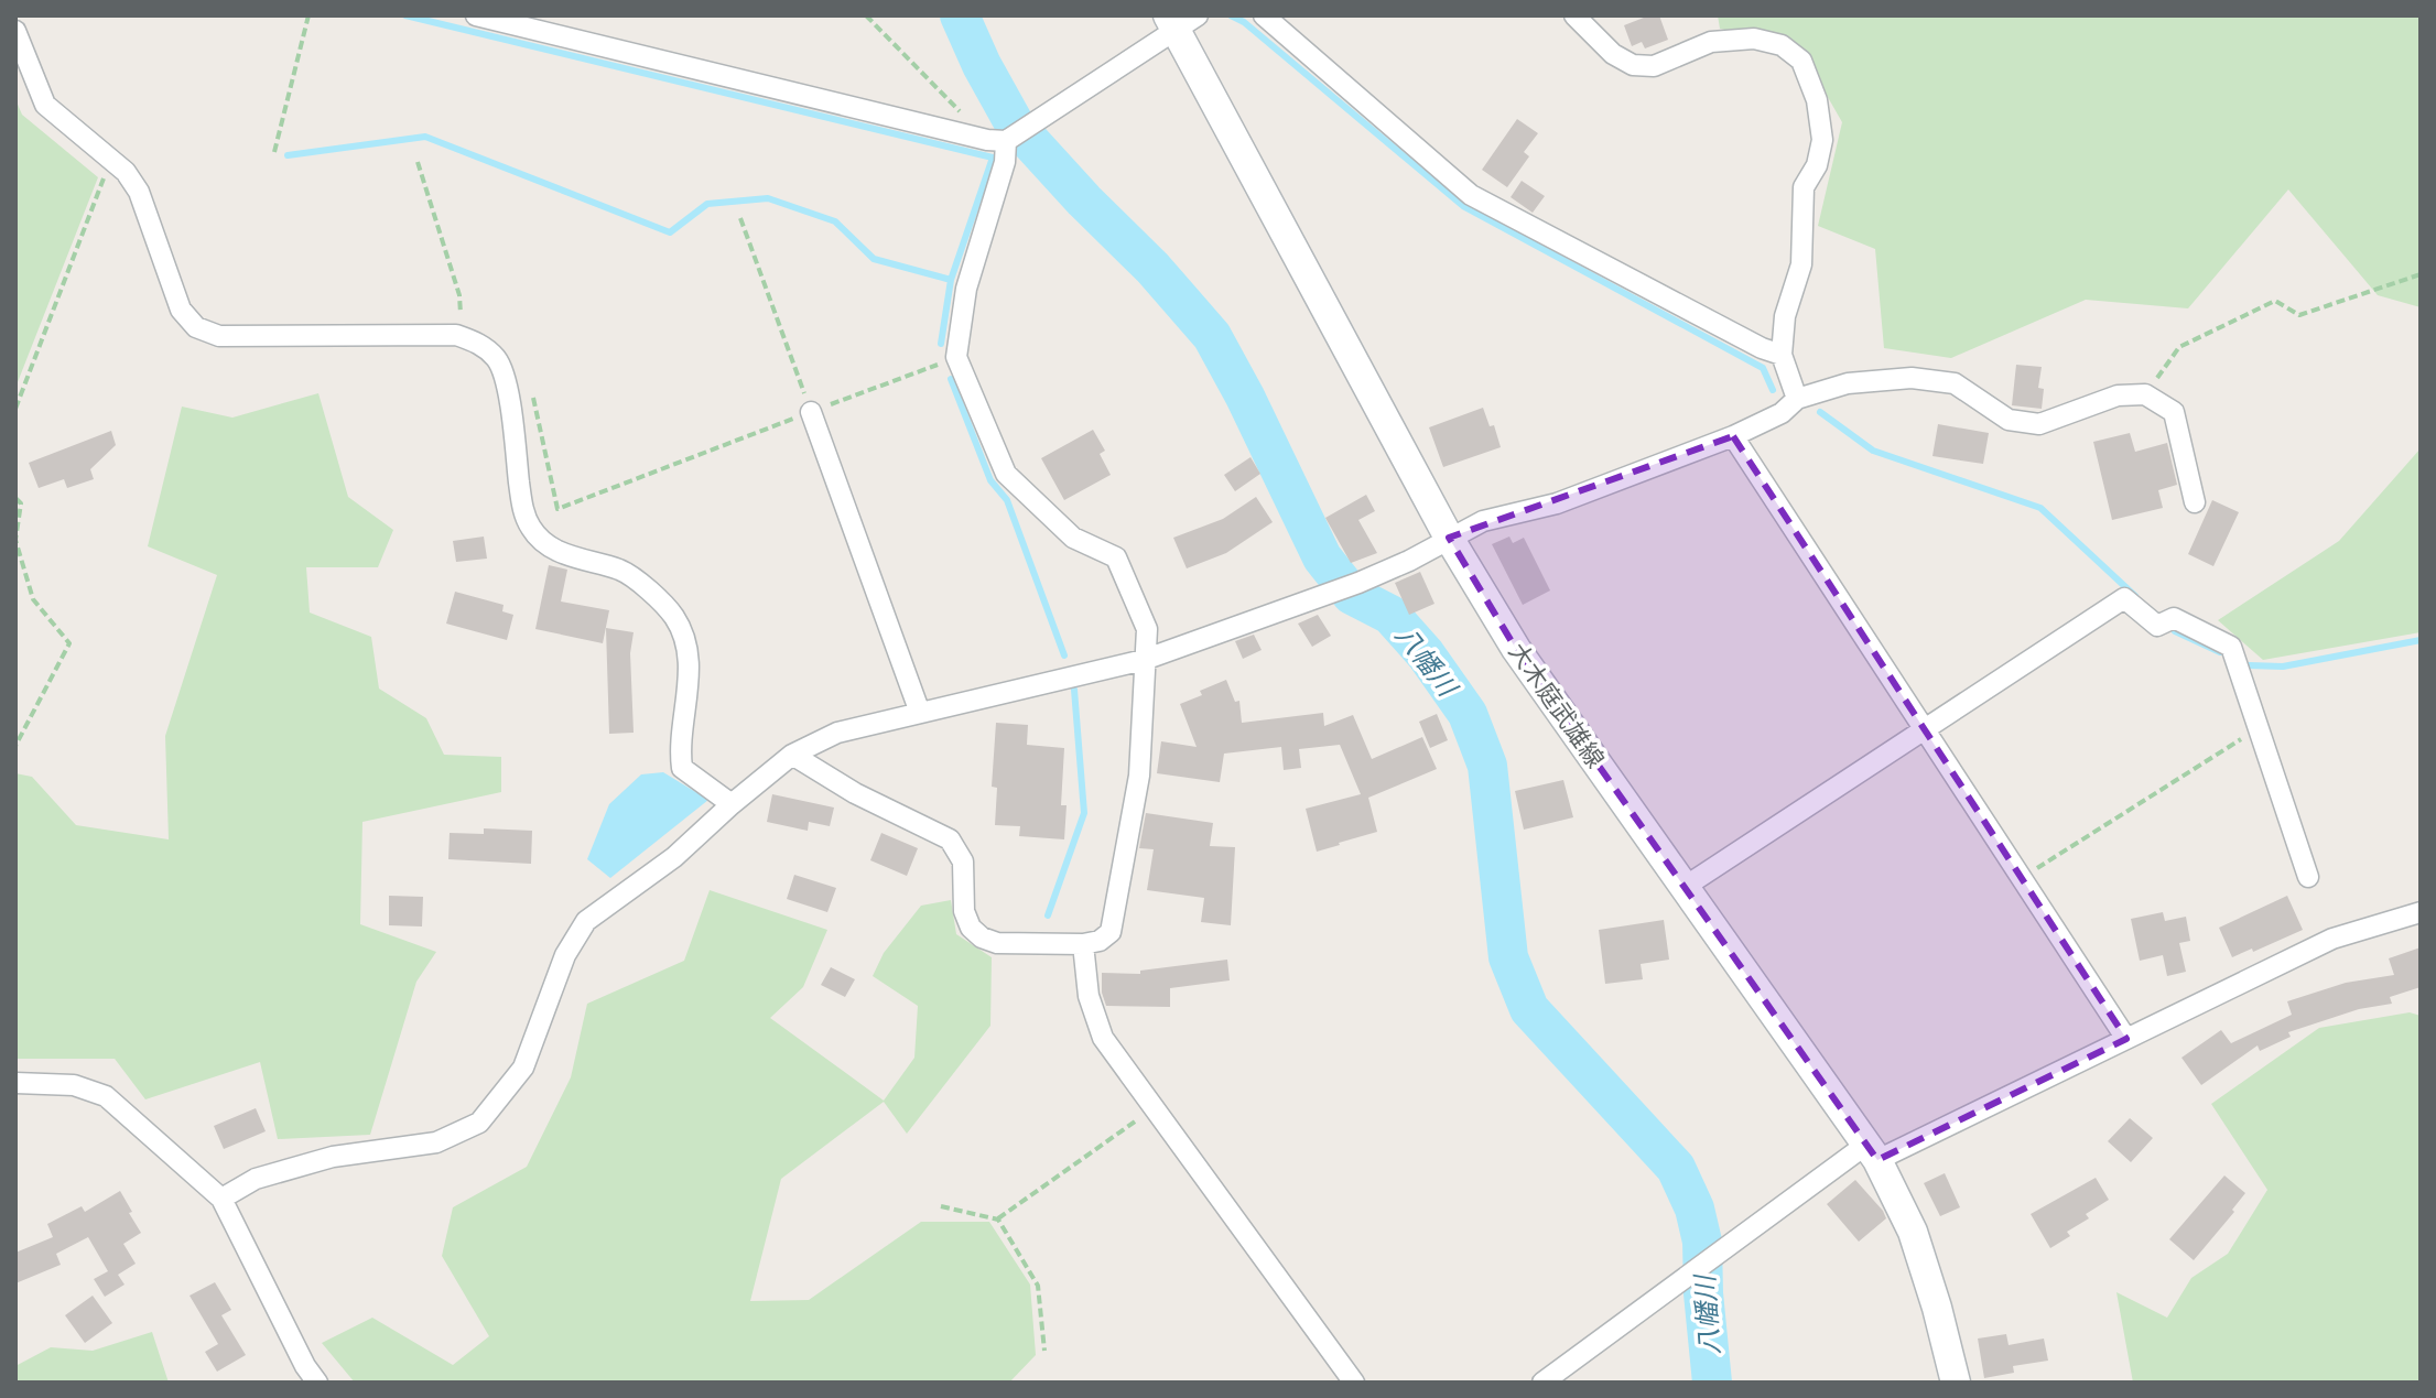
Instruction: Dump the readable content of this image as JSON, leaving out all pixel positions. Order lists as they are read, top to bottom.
{
  "streets": {
    "main road": ["大木庭武雄線"]
  },
  "water": ["八幡川"]
}
